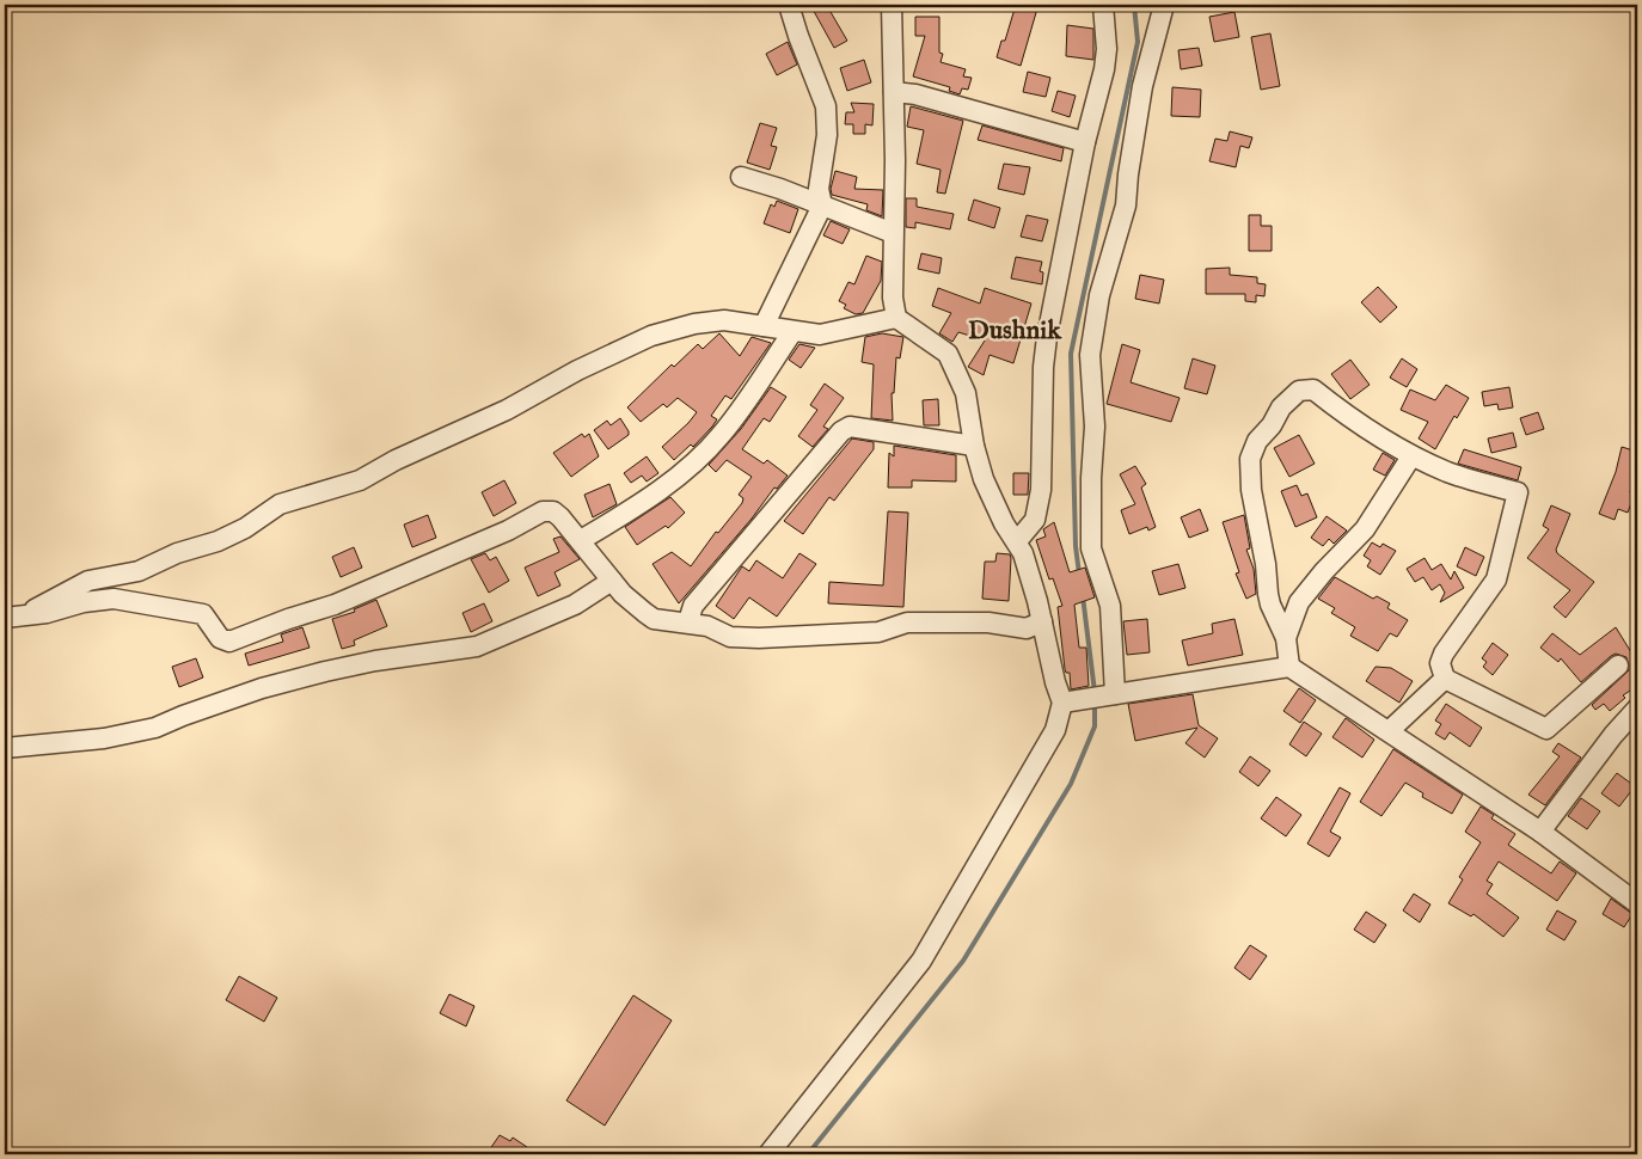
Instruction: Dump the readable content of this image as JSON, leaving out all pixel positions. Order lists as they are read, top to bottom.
{
  "districts": ["Dushnik"]
}
